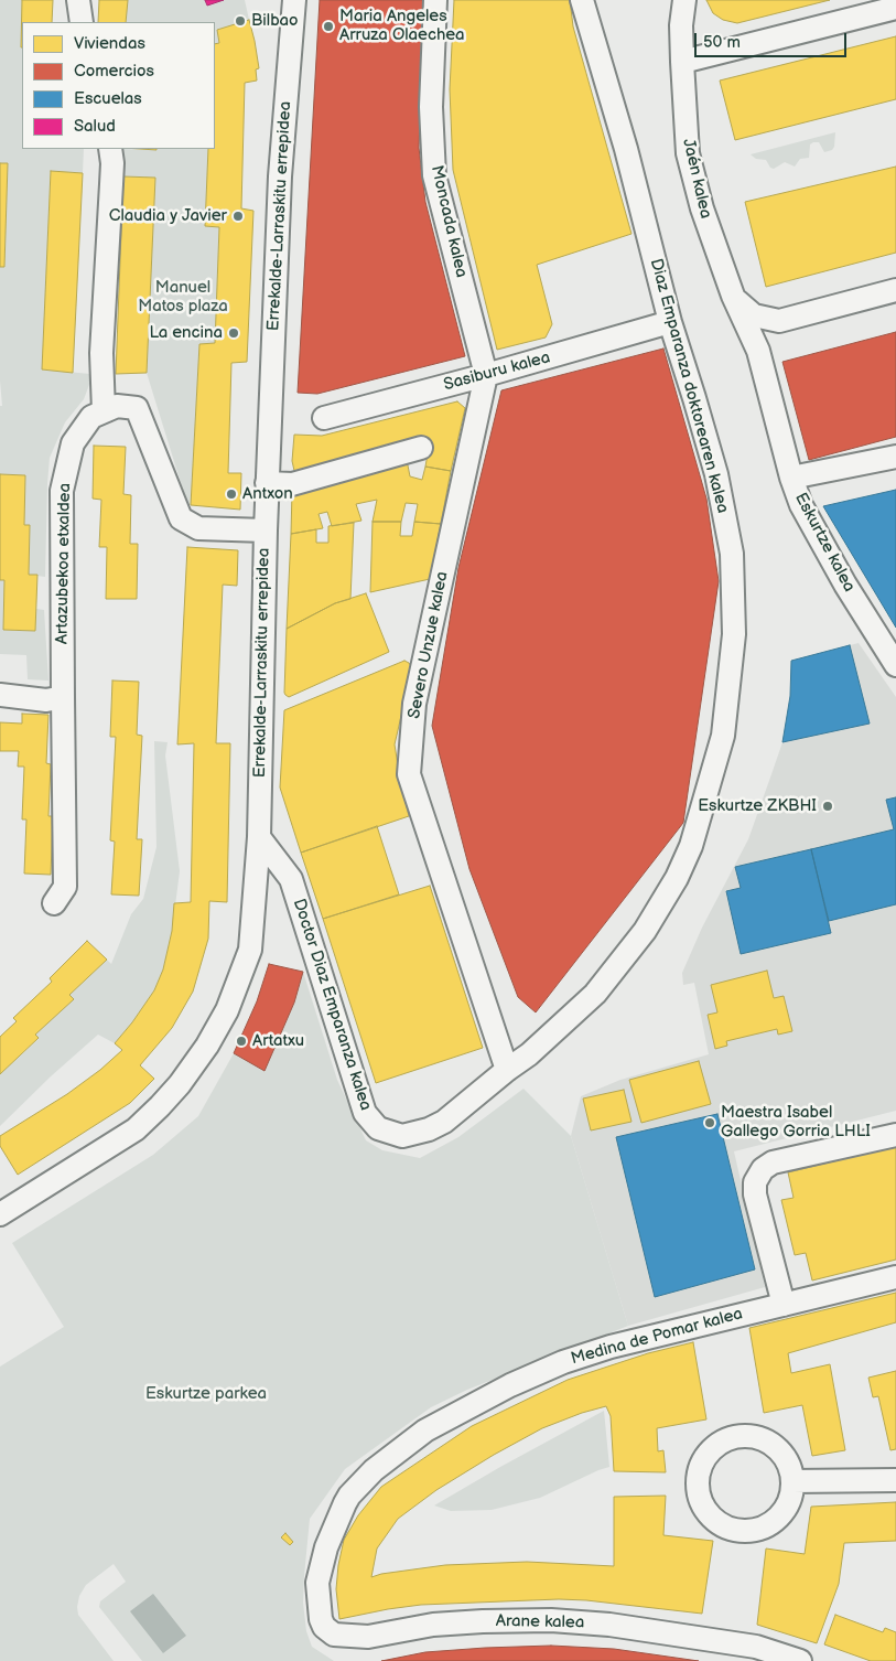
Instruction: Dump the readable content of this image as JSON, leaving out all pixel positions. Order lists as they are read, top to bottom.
{
  "streets": {
    "street": [
      "Jaén kalea",
      "Errekalde-Larraskitu errepidea",
      "Moncada kalea",
      "Sasiburu kalea",
      "Diaz Emparanza doktorearen kalea",
      "Eskurtze kalea",
      "Artazubekoa etxaldea",
      "Severo Unzue kalea",
      "Doctor Diaz Emparanza kalea",
      "Medina de Pomar kalea",
      "Arane kalea"
    ]
  },
  "crossings": [
    ["Jaén kalea", "Eskurtze kalea"],
    ["Errekalde-Larraskitu errepidea", "Artazubekoa etxaldea"],
    ["Errekalde-Larraskitu errepidea", "Doctor Diaz Emparanza kalea"],
    ["Moncada kalea", "Sasiburu kalea"],
    ["Moncada kalea", "Severo Unzue kalea"],
    ["Sasiburu kalea", "Diaz Emparanza doktorearen kalea"],
    ["Sasiburu kalea", "Severo Unzue kalea"],
    ["Diaz Emparanza doktorearen kalea", "Severo Unzue kalea"],
    ["Diaz Emparanza doktorearen kalea", "Doctor Diaz Emparanza kalea"],
    ["Severo Unzue kalea", "Doctor Diaz Emparanza kalea"],
    ["Medina de Pomar kalea", "Arane kalea"]
  ],
  "parks": ["Manuel Matos plaza", "Eskurtze parkea"],
  "places": [
    "Bilbao",
    "Maria Angeles Arruza Olaechea",
    "Claudia y Javier",
    "La encina",
    "Antxon",
    "Eskurtze ZKBHI",
    "Artatxu",
    "Maestra Isabel Gallego Gorria LHLI"
  ],
  "legend": [
    "Viviendas",
    "Comercios",
    "Escuelas",
    "Salud"
  ],
  "scale_bar": "50 m"
}
